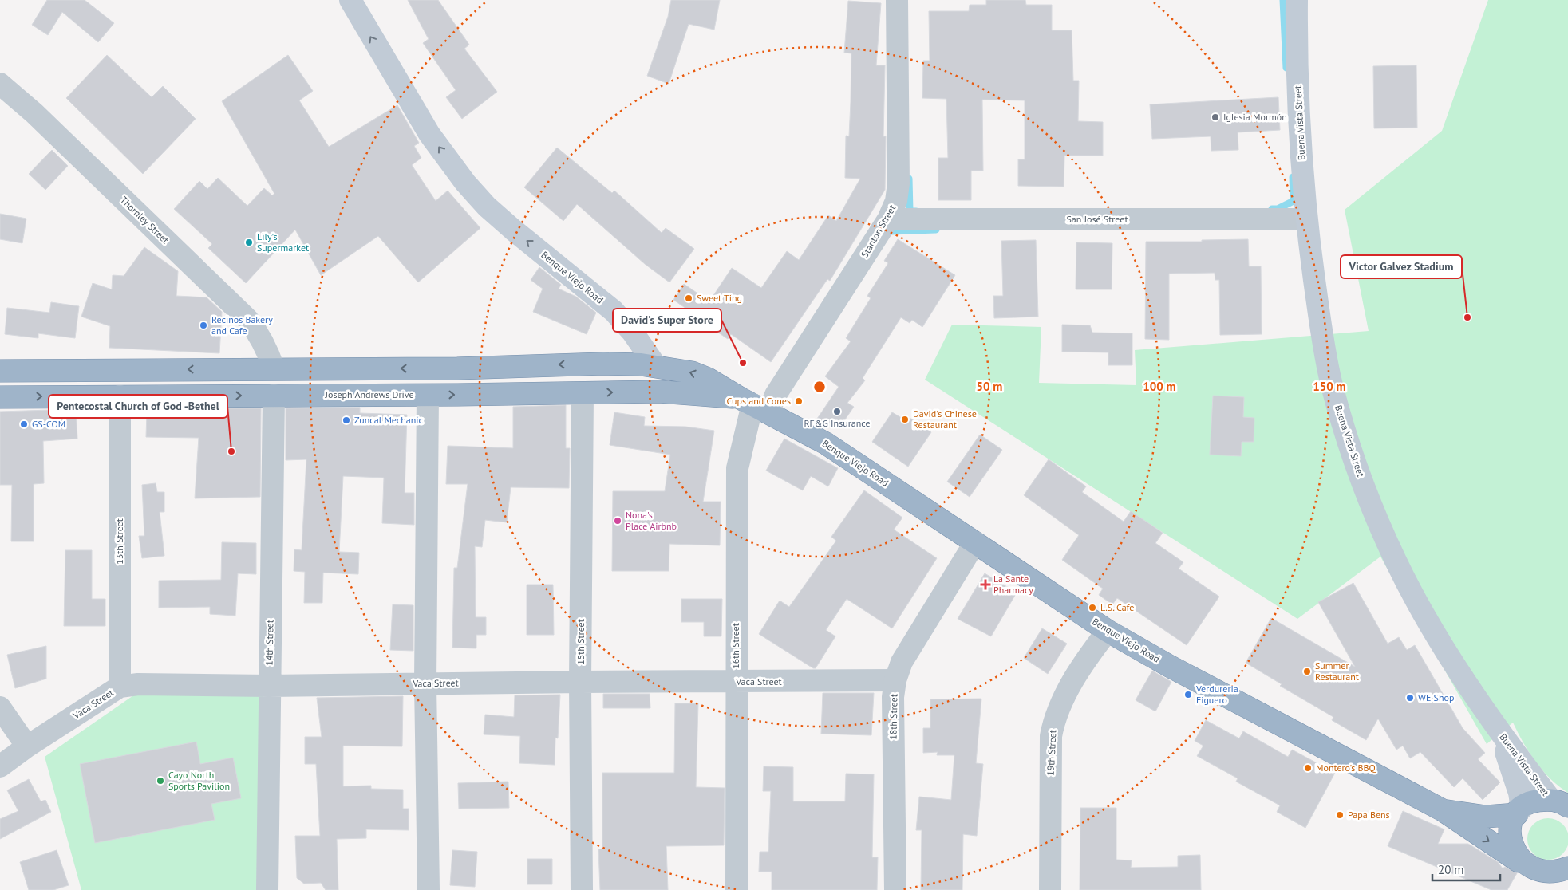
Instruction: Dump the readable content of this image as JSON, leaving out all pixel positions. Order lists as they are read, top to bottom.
{
  "streets": {
    "highway": ["Benque Viejo Road", "Joseph Andrews Drive"],
    "main road": ["Buena Vista Street"],
    "street": [
      "San José Street",
      "Thornley Street",
      "Stanton Street",
      "13th Street",
      "15th Street",
      "14th Street",
      "16th Street",
      "Vaca Street",
      "18th Street",
      "19th Street"
    ]
  },
  "crossings": [
    ["Buena Vista Street", "San José Street"],
    ["Buena Vista Street", "Benque Viejo Road"],
    ["San José Street", "Stanton Street"],
    ["Stanton Street", "Benque Viejo Road"],
    ["Stanton Street", "Joseph Andrews Drive"],
    ["Stanton Street", "16th Street"],
    ["Benque Viejo Road", "Joseph Andrews Drive"],
    ["Benque Viejo Road", "16th Street"],
    ["Benque Viejo Road", "18th Street"],
    ["Benque Viejo Road", "19th Street"],
    ["Joseph Andrews Drive", "13th Street"],
    ["Joseph Andrews Drive", "15th Street"],
    ["Joseph Andrews Drive", "14th Street"],
    ["Joseph Andrews Drive", "16th Street"],
    ["13th Street", "Vaca Street"],
    ["15th Street", "Vaca Street"],
    ["14th Street", "Vaca Street"],
    ["16th Street", "Vaca Street"],
    ["Vaca Street", "18th Street"]
  ],
  "places": {
    "other": [
      "Iglesia Mormón",
      "Lily's Supermarket",
      "Sweet Ting",
      "Victor Galvez Stadium",
      "Recinos Bakery and Cafe",
      "David's Super Store",
      "Cups and Cones",
      "RF&G Insurance",
      "David's Chinese Restaurant",
      "Zuncal Mechanic",
      "GS-COM",
      "Pentecostal Church of God -Bethel",
      "Nona's Place Airbnb",
      "L.S. Cafe",
      "Summer Restaurant",
      "Verdureria Figuero",
      "WE Shop",
      "Montero's BBQ",
      "Cayo North Sports Pavilion",
      "Papa Bens"
    ],
    "health": ["La Sante Pharmacy"]
  },
  "scale_bar": "20 m",
  "rings": ["50 m", "100 m", "150 m"]
}
